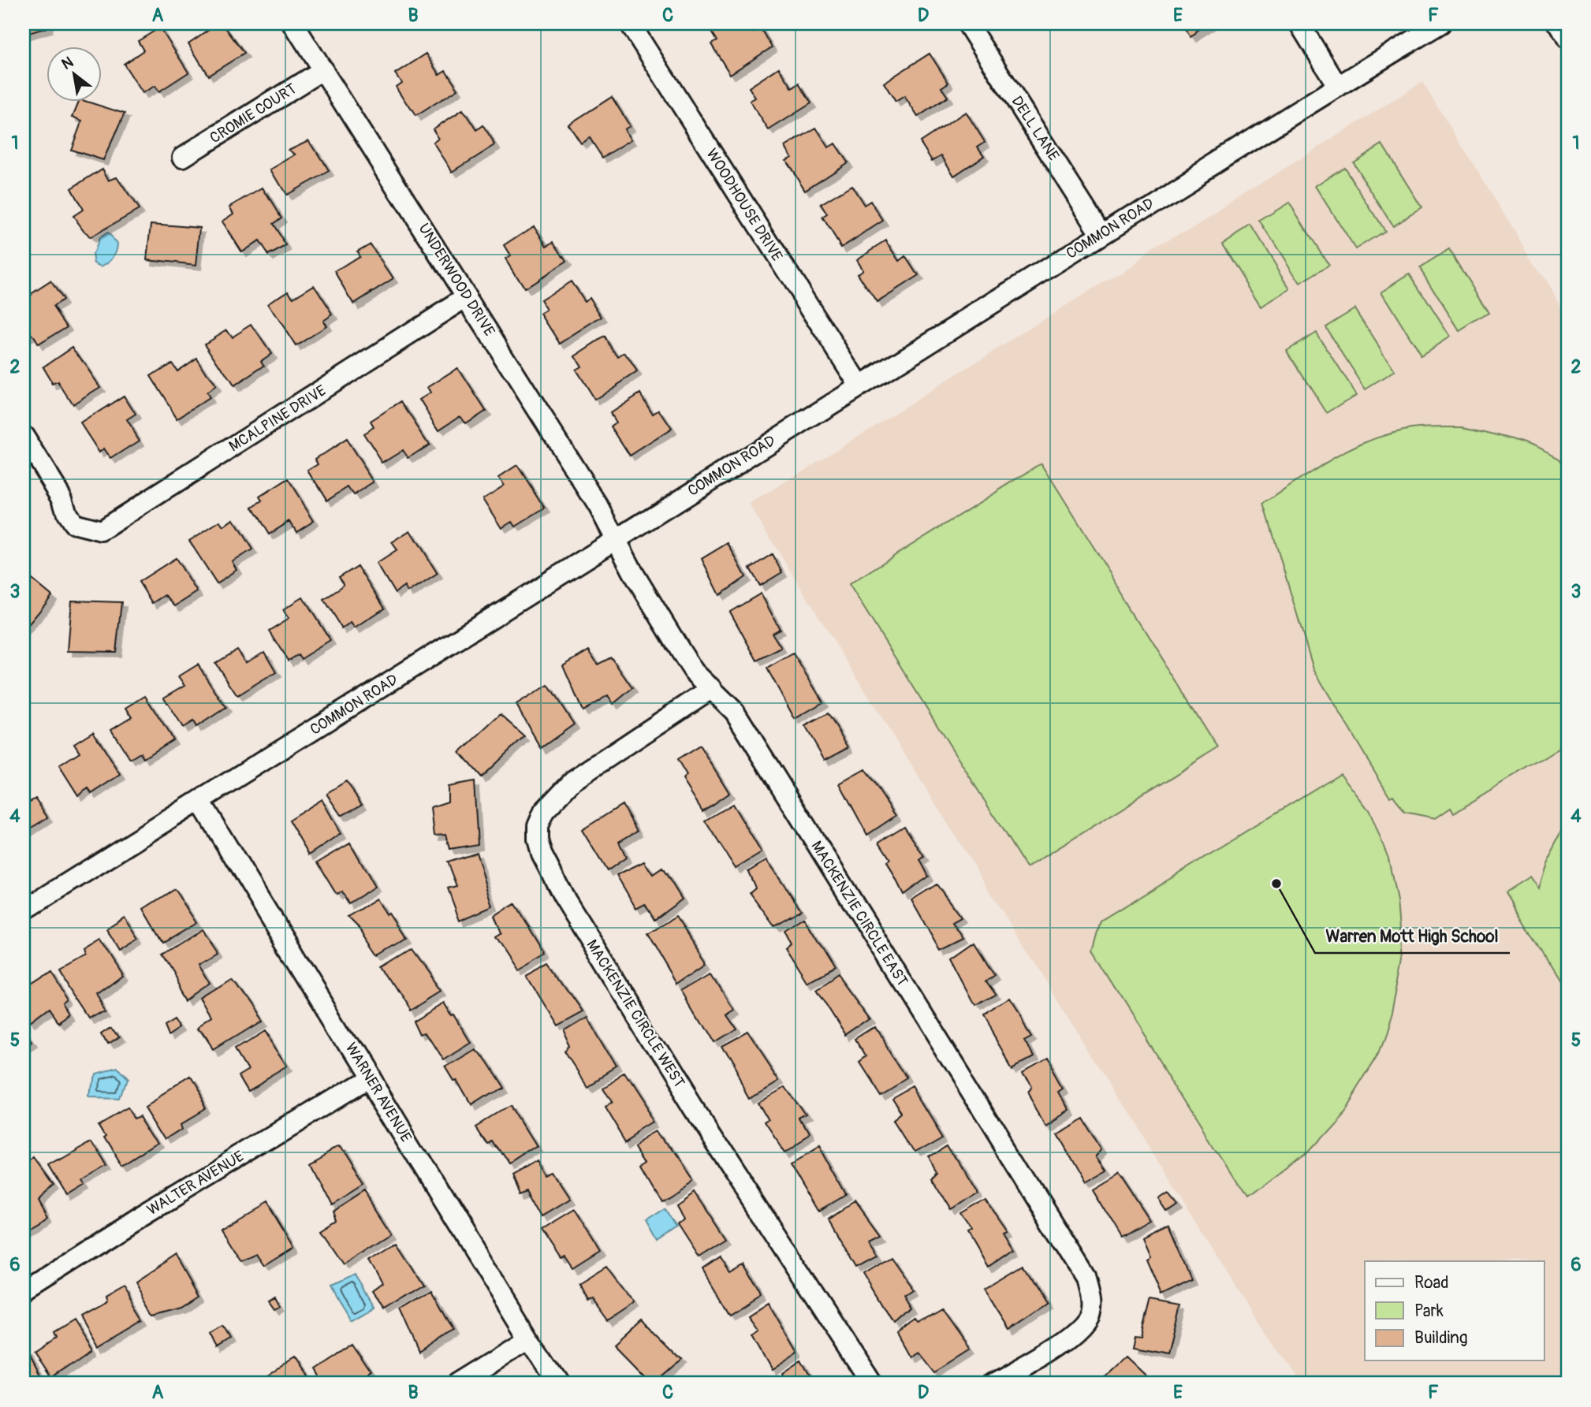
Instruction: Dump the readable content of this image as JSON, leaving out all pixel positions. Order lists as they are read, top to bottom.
{
  "streets": {
    "street": [
      "CROMIE COURT",
      "DELL LANE",
      "WOODHOUSE DRIVE",
      "COMMON ROAD",
      "UNDERWOOD DRIVE",
      "MCALPINE DRIVE",
      "MACKENZIE CIRCLE EAST",
      "MACKENZIE CIRCLE WEST",
      "WARNER AVENUE",
      "WALTER AVENUE"
    ]
  },
  "crossings": [
    ["CROMIE COURT", "UNDERWOOD DRIVE"],
    ["DELL LANE", "COMMON ROAD"],
    ["WOODHOUSE DRIVE", "COMMON ROAD"],
    ["COMMON ROAD", "UNDERWOOD DRIVE"],
    ["COMMON ROAD", "MACKENZIE CIRCLE EAST"],
    ["COMMON ROAD", "WARNER AVENUE"],
    ["UNDERWOOD DRIVE", "MCALPINE DRIVE"],
    ["UNDERWOOD DRIVE", "MACKENZIE CIRCLE EAST"],
    ["MACKENZIE CIRCLE EAST", "MACKENZIE CIRCLE WEST"],
    ["WARNER AVENUE", "WALTER AVENUE"]
  ],
  "places": ["Warren Mott High School"],
  "legend": ["Road", "Park", "Building"],
  "north": "top left",
  "grid": {
    "columns": [
      "A",
      "B",
      "C",
      "D",
      "E",
      "F"
    ],
    "rows": [
      "1",
      "2",
      "3",
      "4",
      "5",
      "6"
    ]
  }
}
